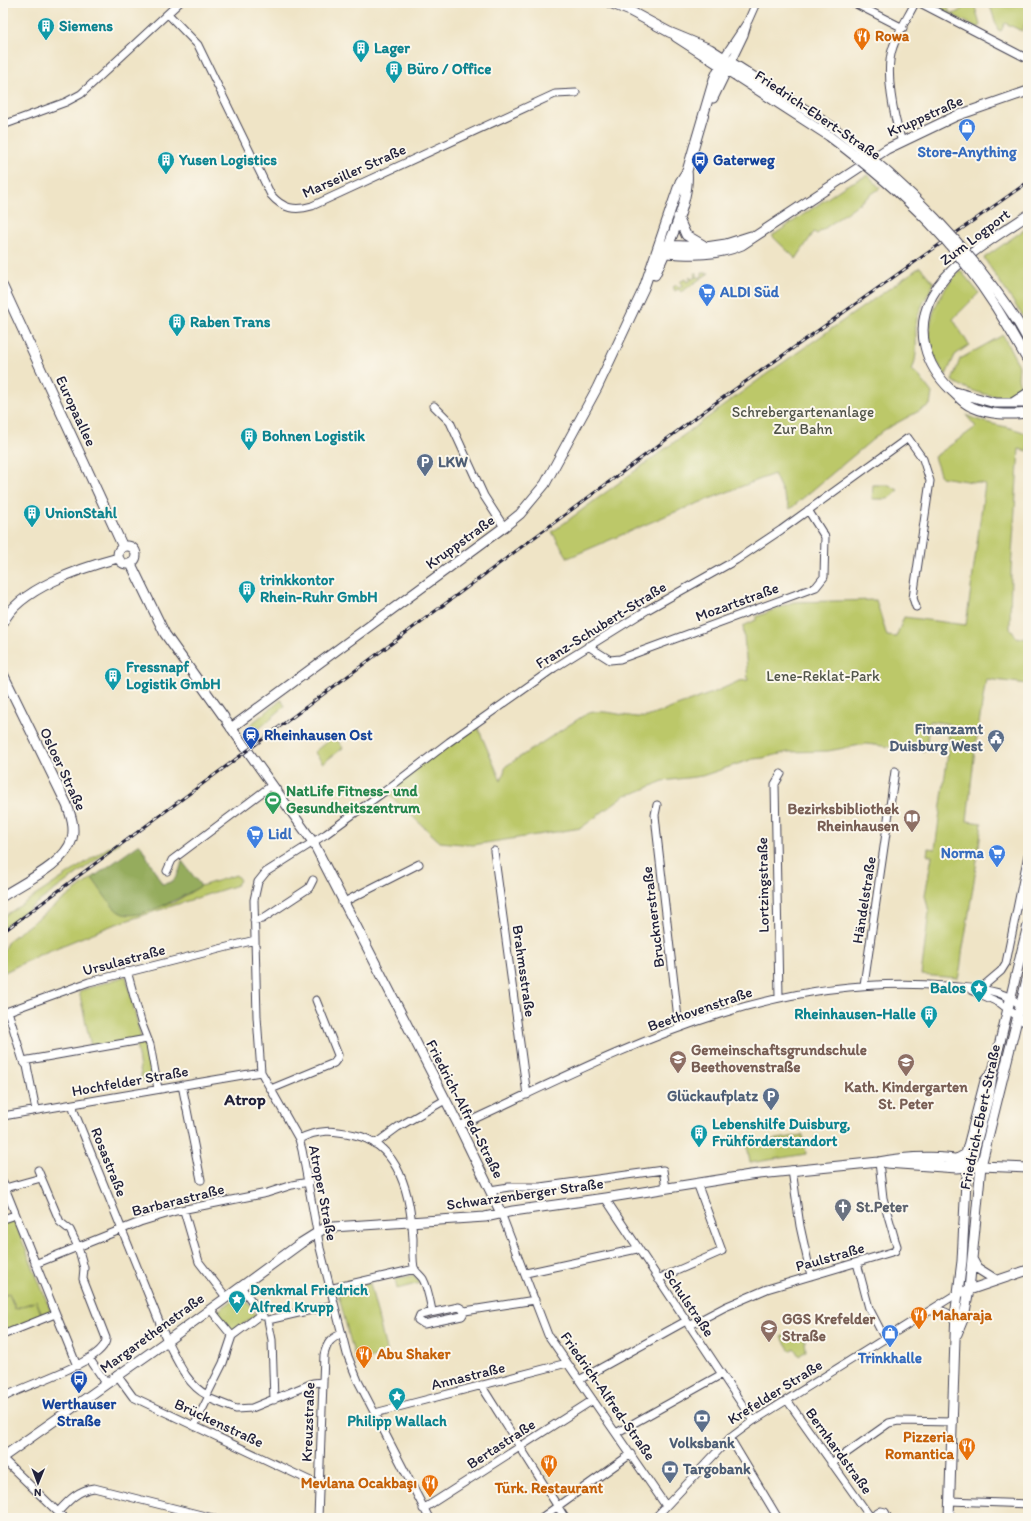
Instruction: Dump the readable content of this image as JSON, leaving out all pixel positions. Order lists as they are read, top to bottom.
{
  "streets": {
    "main road": [
      "Friedrich-Ebert-Straße",
      "Kruppstraße",
      "Zum Logport",
      "Europaallee",
      "Osloer Straße",
      "Friedrich-Alfred-Straße",
      "Schwarzenberger Straße",
      "Margarethenstraße",
      "Krefelder Straße"
    ],
    "street": [
      "Marseiller Straße",
      "Mozartstraße",
      "Franz-Schubert-Straße",
      "Lortzingstraße",
      "Händelstraße",
      "Brucknerstraße",
      "Ursulastraße",
      "Brahmsstraße",
      "Beethovenstraße",
      "Hochfelder Straße",
      "Rosastraße",
      "Atroper Straße",
      "Barbarastraße",
      "Paulstraße",
      "Schulstraße",
      "Annastraße",
      "Kreuzstraße",
      "Brückenstraße",
      "Bertastraße",
      "Bernhardstraße"
    ]
  },
  "crossings": [
    ["Friedrich-Ebert-Straße", "Beethovenstraße"],
    ["Friedrich-Ebert-Straße", "Schwarzenberger Straße"],
    ["Friedrich-Ebert-Straße", "Krefelder Straße"],
    ["Kruppstraße", "Friedrich-Alfred-Straße"],
    ["Mozartstraße", "Franz-Schubert-Straße"],
    ["Franz-Schubert-Straße", "Friedrich-Alfred-Straße"],
    ["Franz-Schubert-Straße", "Atroper Straße"],
    ["Lortzingstraße", "Beethovenstraße"],
    ["Händelstraße", "Beethovenstraße"],
    ["Brucknerstraße", "Beethovenstraße"],
    ["Ursulastraße", "Atroper Straße"],
    ["Brahmsstraße", "Beethovenstraße"],
    ["Beethovenstraße", "Friedrich-Alfred-Straße"],
    ["Hochfelder Straße", "Rosastraße"],
    ["Hochfelder Straße", "Atroper Straße"],
    ["Friedrich-Alfred-Straße", "Atroper Straße"],
    ["Friedrich-Alfred-Straße", "Schwarzenberger Straße"],
    ["Friedrich-Alfred-Straße", "Paulstraße"],
    ["Friedrich-Alfred-Straße", "Annastraße"],
    ["Friedrich-Alfred-Straße", "Krefelder Straße"],
    ["Friedrich-Alfred-Straße", "Bertastraße"],
    ["Rosastraße", "Barbarastraße"],
    ["Rosastraße", "Margarethenstraße"],
    ["Rosastraße", "Kreuzstraße"],
    ["Atroper Straße", "Schwarzenberger Straße"],
    ["Atroper Straße", "Barbarastraße"],
    ["Atroper Straße", "Margarethenstraße"],
    ["Atroper Straße", "Annastraße"],
    ["Atroper Straße", "Kreuzstraße"],
    ["Atroper Straße", "Bertastraße"],
    ["Schwarzenberger Straße", "Paulstraße"],
    ["Schwarzenberger Straße", "Schulstraße"],
    ["Schwarzenberger Straße", "Margarethenstraße"],
    ["Paulstraße", "Schulstraße"],
    ["Schulstraße", "Krefelder Straße"],
    ["Margarethenstraße", "Brückenstraße"],
    ["Krefelder Straße", "Bernhardstraße"],
    ["Kreuzstraße", "Brückenstraße"]
  ],
  "districts": ["Atrop"],
  "parks": ["Schrebergartenanlage Zur Bahn", "Lene-Reklat-Park"],
  "places": {
    "building": [
      "Siemens",
      "Lager",
      "Büro / Office",
      "Yusen Logistics",
      "Raben Trans",
      "Bohnen Logistik",
      "UnionStahl",
      "trinkkontor Rhein-Ruhr GmbH",
      "Fressnapf Logistik GmbH",
      "Rheinhausen-Halle",
      "Lebenshilfe Duisburg, Frühförderstandort"
    ],
    "restaurant": [
      "Rowa",
      "Maharaja",
      "Abu Shaker",
      "Pizzeria Romantica",
      "Türk. Restaurant",
      "Mevlana Ocakbaşı"
    ],
    "shop": ["Store-Anything", "Trinkhalle"],
    "bus stop": ["Gaterweg", "Werthauser Straße"],
    "supermarket": ["ALDI Süd", "Lidl", "Norma"],
    "parking": ["LKW", "Glückaufplatz"],
    "station": ["Rheinhausen Ost"],
    "public building": ["Finanzamt Duisburg West"],
    "sports": ["NatLife Fitness- und Gesundheitszentrum"],
    "library": ["Bezirksbibliothek Rheinhausen"],
    "place": ["Balos", "Denkmal Friedrich Alfred Krupp", "Philipp Wallach"],
    "school or university": ["Gemeinschaftsgrundschule Beethovenstraße", "Kath. Kindergarten St. Peter", "GGS Krefelder Straße"],
    "church": ["St.Peter"],
    "bank": ["Volksbank", "Targobank"]
  },
  "north": "bottom"
}
